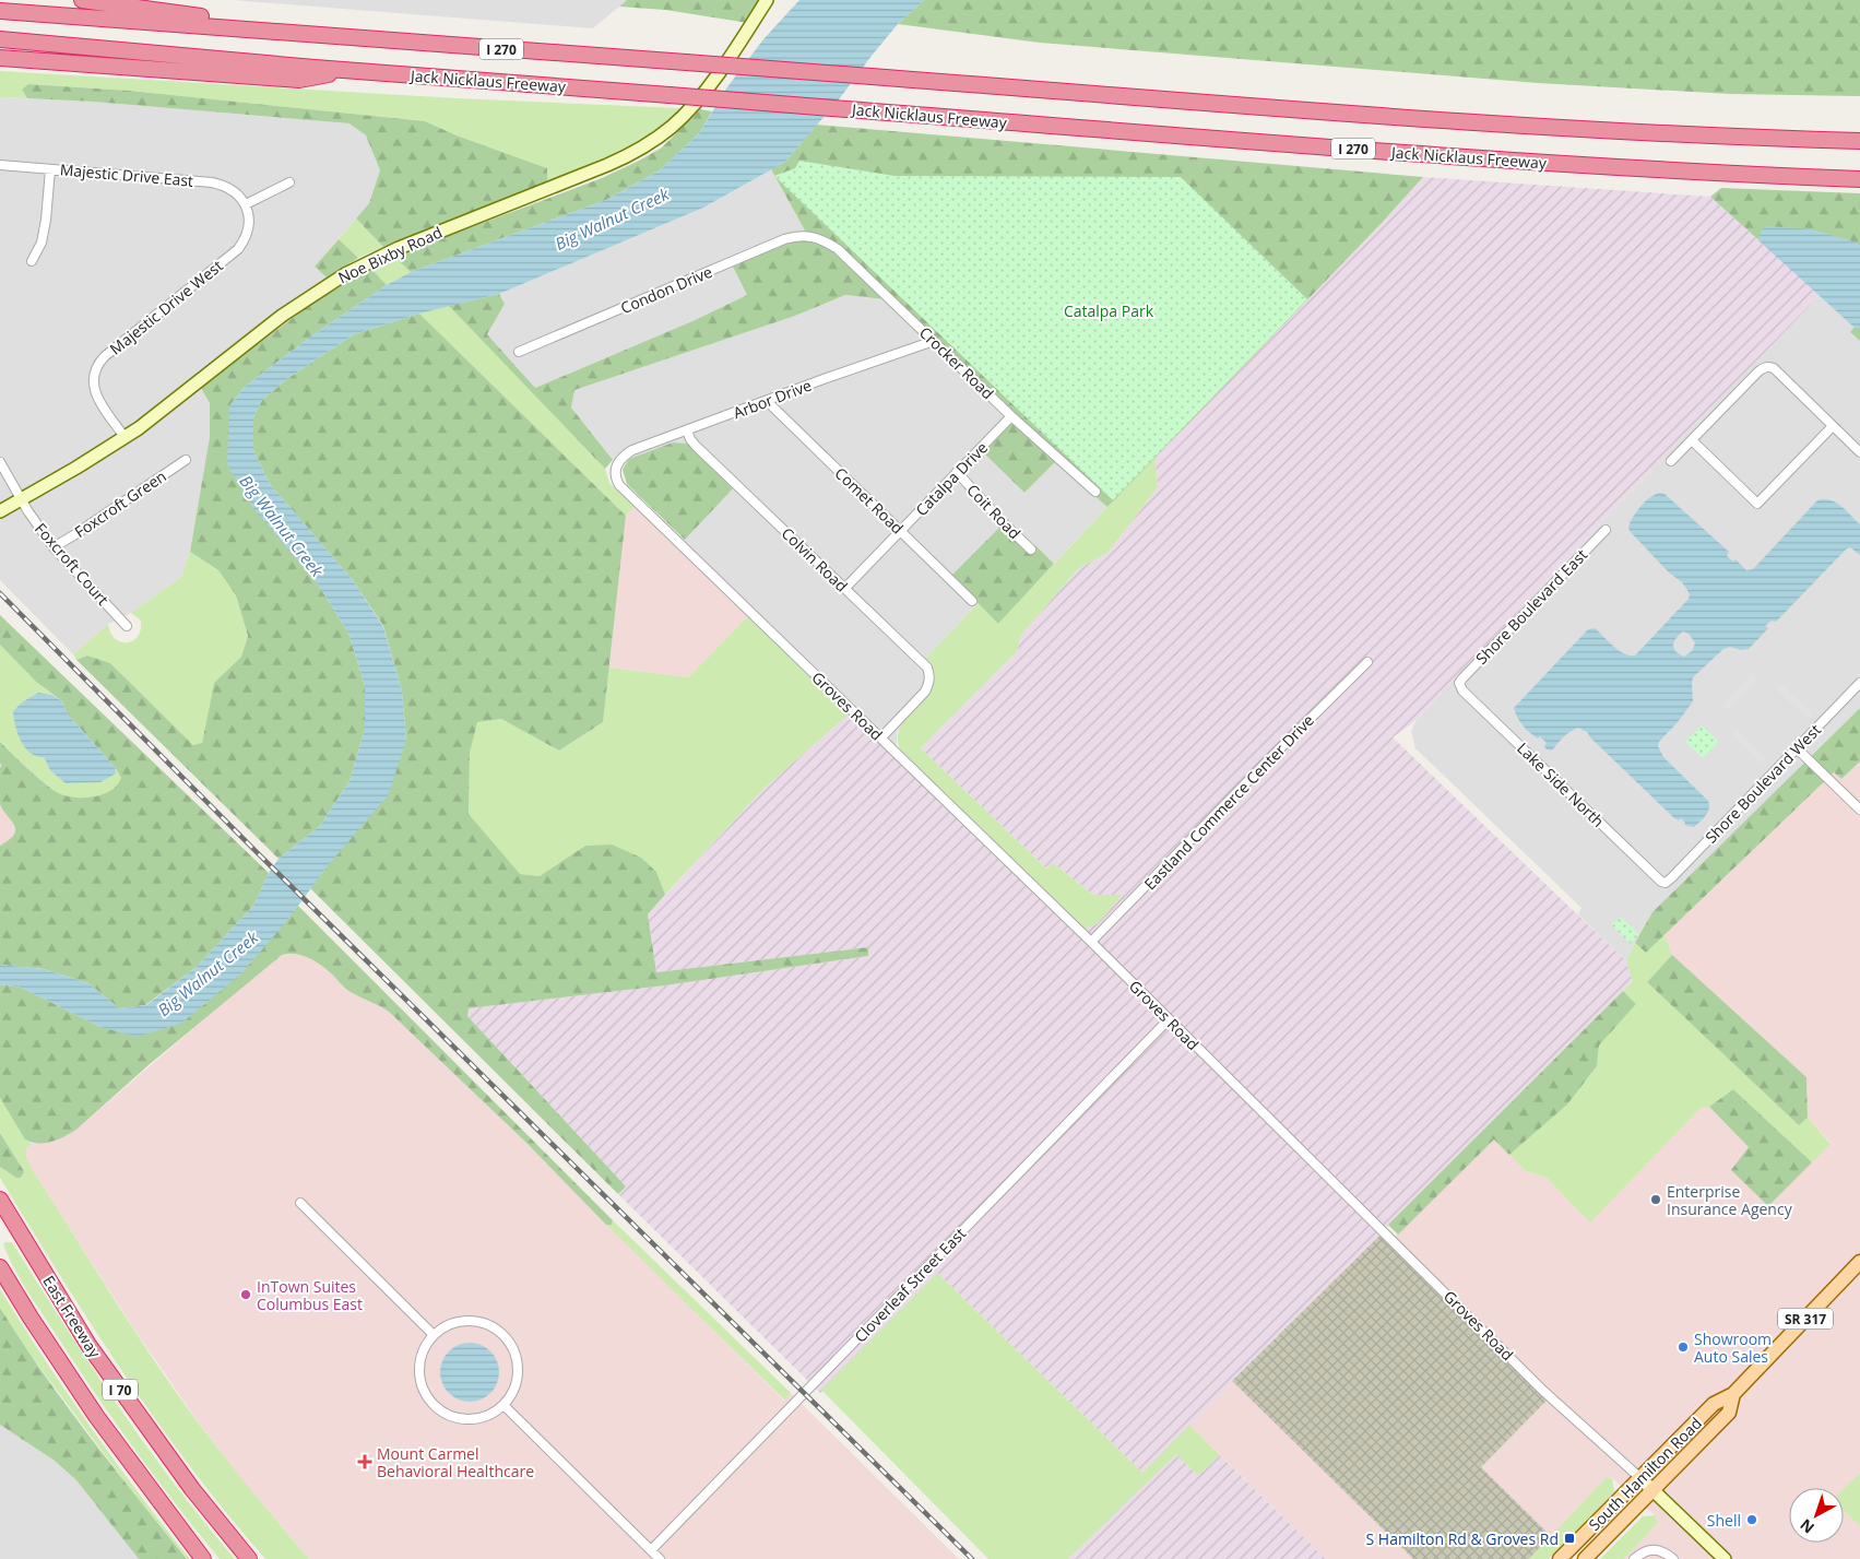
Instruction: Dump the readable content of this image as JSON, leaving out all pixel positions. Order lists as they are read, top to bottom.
{
  "streets": {
    "highway": [
      "I 270",
      "Jack Nicklaus Freeway",
      "East Freeway",
      "I 70"
    ],
    "main road": ["SR 317", "South Hamilton Road"],
    "street": [
      "Majestic Drive East",
      "Noe Bixby Road",
      "Condon Drive",
      "Majestic Drive West",
      "Crocker Road",
      "Arbor Drive",
      "Catalpa Drive",
      "Comet Road",
      "Foxcroft Green",
      "Coit Road",
      "Colvin Road",
      "Foxcroft Court",
      "Shore Boulevard East",
      "Groves Road",
      "Shore Boulevard West",
      "Lake Side North",
      "Eastland Commerce Center Drive",
      "Cloverleaf Street East"
    ]
  },
  "crossings": [
    ["Majestic Drive East", "Majestic Drive West"],
    ["Noe Bixby Road", "Majestic Drive West"],
    ["Noe Bixby Road", "Foxcroft Court"],
    ["Condon Drive", "Crocker Road"],
    ["Crocker Road", "Arbor Drive"],
    ["Crocker Road", "Catalpa Drive"],
    ["Arbor Drive", "Comet Road"],
    ["Arbor Drive", "Colvin Road"],
    ["Arbor Drive", "Groves Road"],
    ["Catalpa Drive", "Comet Road"],
    ["Catalpa Drive", "Coit Road"],
    ["Catalpa Drive", "Colvin Road"],
    ["Foxcroft Green", "Foxcroft Court"],
    ["Colvin Road", "Groves Road"],
    ["Shore Boulevard East", "Lake Side North"],
    ["Groves Road", "Eastland Commerce Center Drive"],
    ["Groves Road", "Cloverleaf Street East"],
    ["Groves Road", "South Hamilton Road"],
    ["Shore Boulevard West", "Lake Side North"]
  ],
  "water": ["Big Walnut Creek"],
  "parks": ["Catalpa Park"],
  "places": {
    "other": [
      "Enterprise Insurance Agency",
      "InTown Suites Columbus East",
      "Showroom Auto Sales",
      "Shell"
    ],
    "health": ["Mount Carmel Behavioral Healthcare"],
    "transit": ["S Hamilton Rd & Groves Rd"]
  },
  "north": "bottom left"
}
